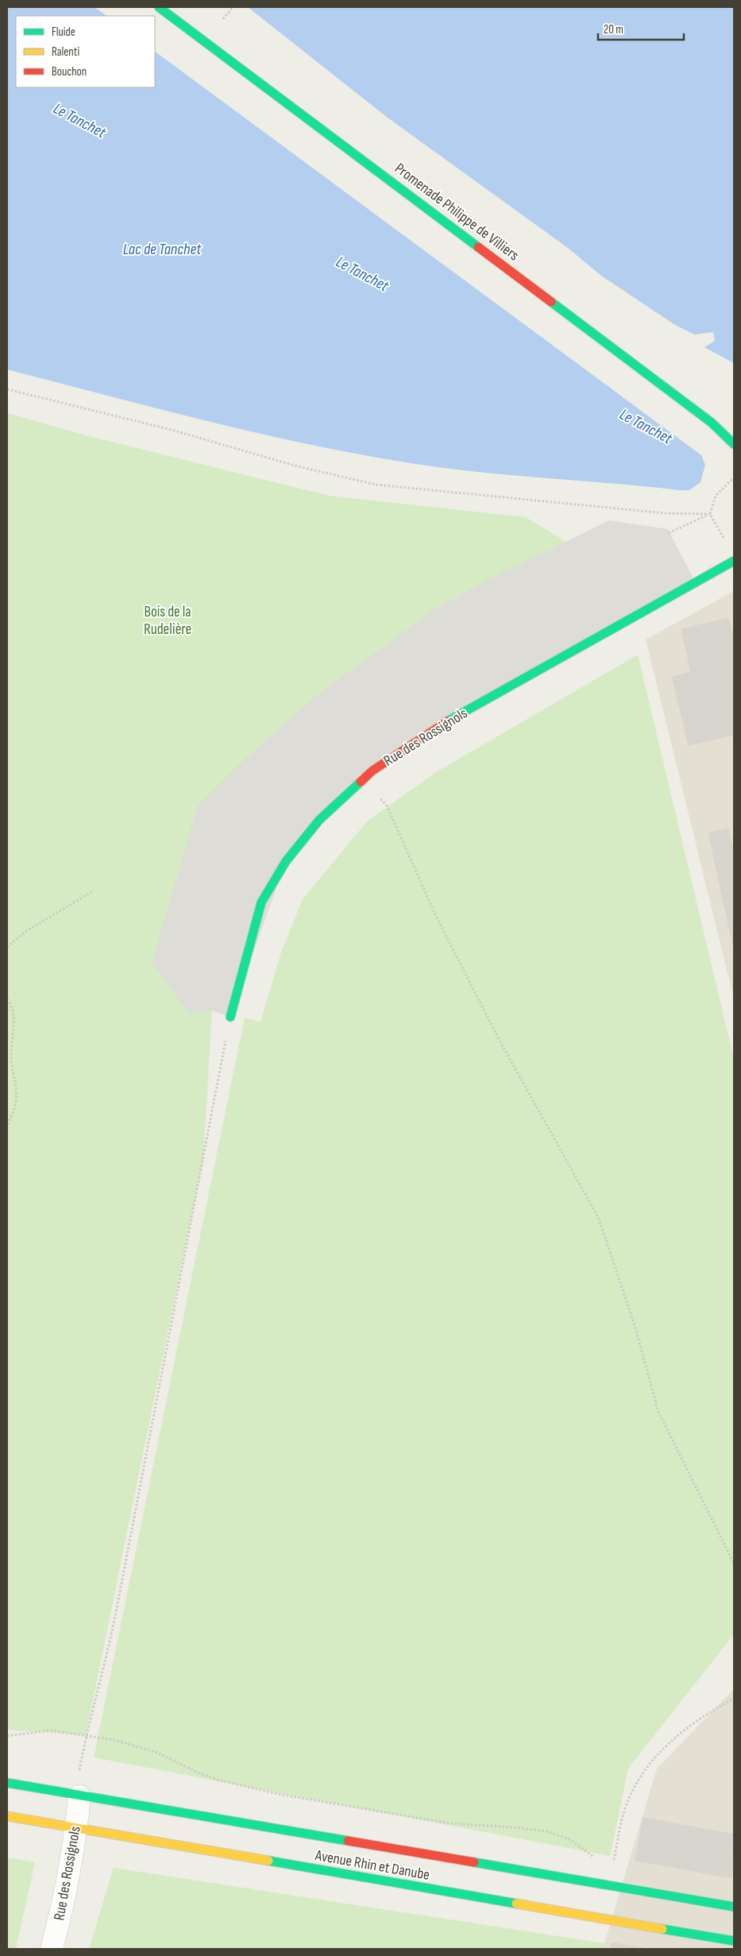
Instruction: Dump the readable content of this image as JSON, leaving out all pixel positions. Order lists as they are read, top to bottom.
{
  "streets": {
    "street": ["Promenade Philippe de Villiers", "Rue des Rossignols", "Avenue Rhin et Danube"]
  },
  "crossings": [
    ["Rue des Rossignols", "Avenue Rhin et Danube"]
  ],
  "water": ["Le Tanchet", "Lac de Tanchet"],
  "parks": ["Bois de la Rudelière"],
  "legend": ["Fluide", "Ralenti", "Bouchon"],
  "scale_bar": "20 m"
}
